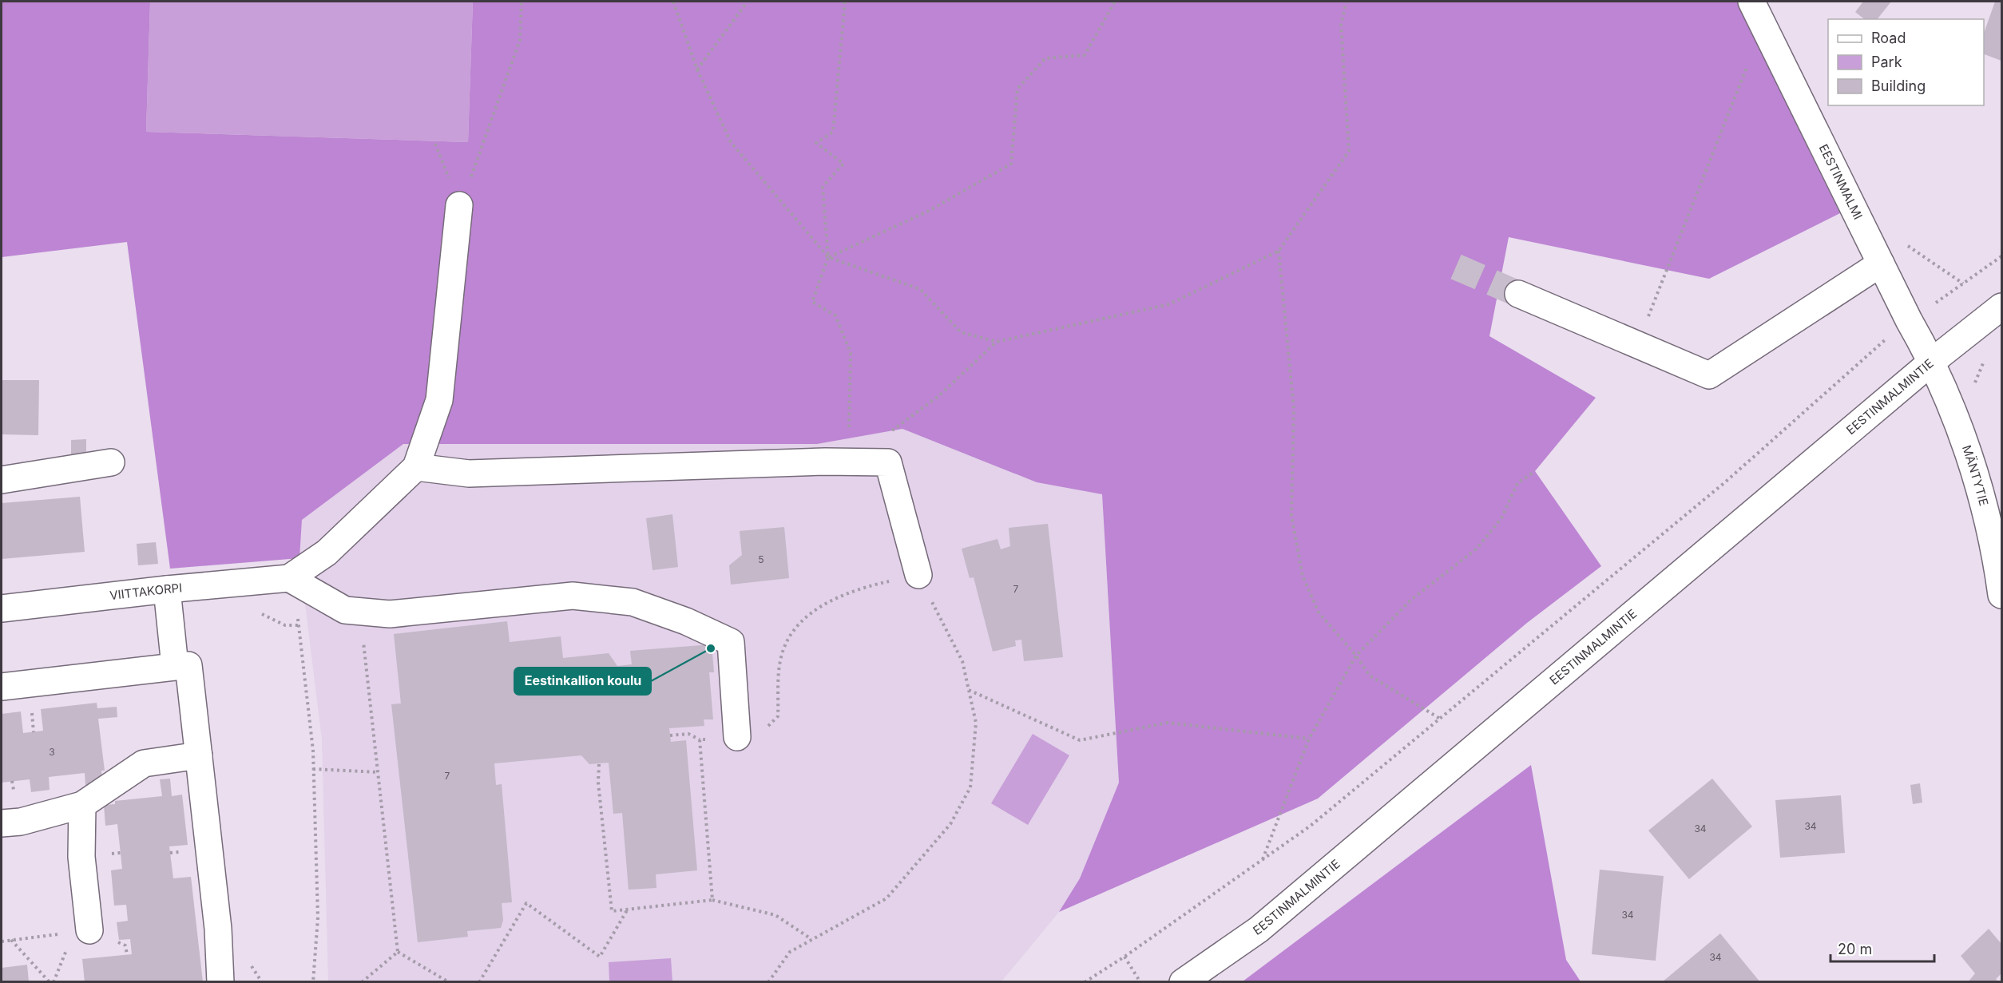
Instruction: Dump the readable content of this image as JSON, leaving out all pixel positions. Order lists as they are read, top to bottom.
{
  "streets": {
    "street": [
      "EESTINMALMI",
      "EESTINMALMINTIE",
      "MÄNTYTIE",
      "VIITTAKORPI"
    ]
  },
  "crossings": [
    ["EESTINMALMI", "EESTINMALMINTIE"],
    ["EESTINMALMI", "MÄNTYTIE"],
    ["EESTINMALMINTIE", "MÄNTYTIE"]
  ],
  "places": ["Eestinkallion koulu"],
  "house_numbers": [
    "5",
    "7",
    "3",
    "7",
    "34",
    "34",
    "34",
    "34"
  ],
  "legend": ["Road", "Park", "Building"],
  "scale_bar": "20 m"
}
